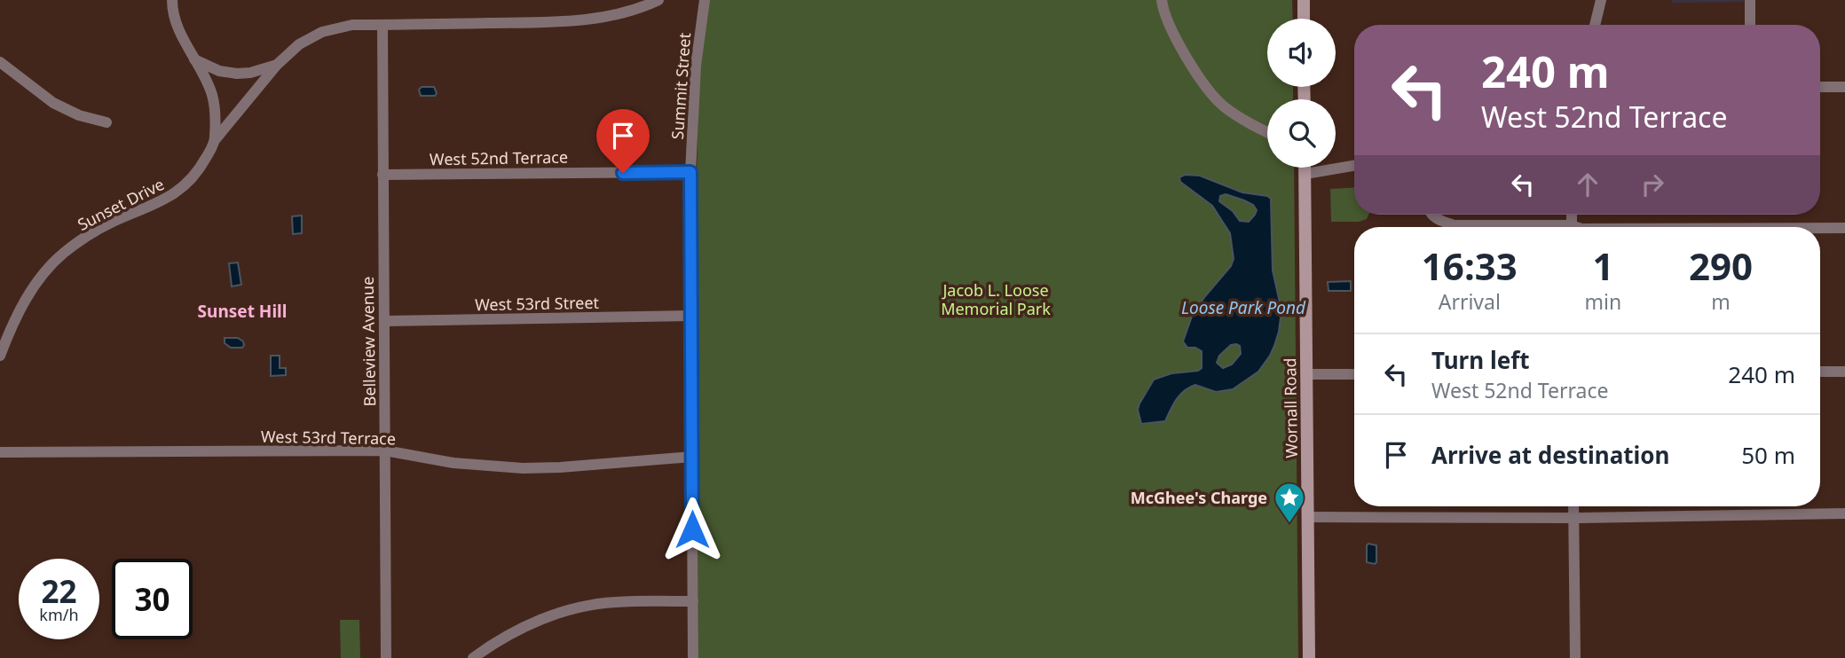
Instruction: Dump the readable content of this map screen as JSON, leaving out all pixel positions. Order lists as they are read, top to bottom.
{
  "streets": {
    "main road": ["Wornall Road"],
    "street": [
      "Summit Street",
      "West 52nd Terrace",
      "Sunset Drive",
      "West 53rd Street",
      "Belleview Avenue",
      "West 53rd Terrace"
    ]
  },
  "crossings": [
    ["Summit Street", "West 52nd Terrace"],
    ["Summit Street", "West 53rd Street"],
    ["Summit Street", "West 53rd Terrace"],
    ["West 52nd Terrace", "Belleview Avenue"],
    ["Sunset Drive", "Belleview Avenue"],
    ["West 53rd Street", "Belleview Avenue"],
    ["Belleview Avenue", "West 53rd Terrace"]
  ],
  "districts": ["Sunset Hill"],
  "water": ["Loose Park Pond"],
  "parks": ["Jacob L. Loose Memorial Park"],
  "places": {
    "place": ["McGhee's Charge"]
  },
  "page": {
    "turn": ["240 m", "West 52nd Terrace"],
    "eta": [
      "16:33",
      "Arrival",
      "1",
      "min",
      "290",
      "m"
    ],
    "list": [
      {
        "name": "Turn left",
        "note": "West 52nd Terrace",
        "value": "240 m"
      },
      {
        "name": "Arrive at destination",
        "value": "50 m"
      }
    ],
    "speed": "22 km/h",
    "limit": "30"
  }
}
